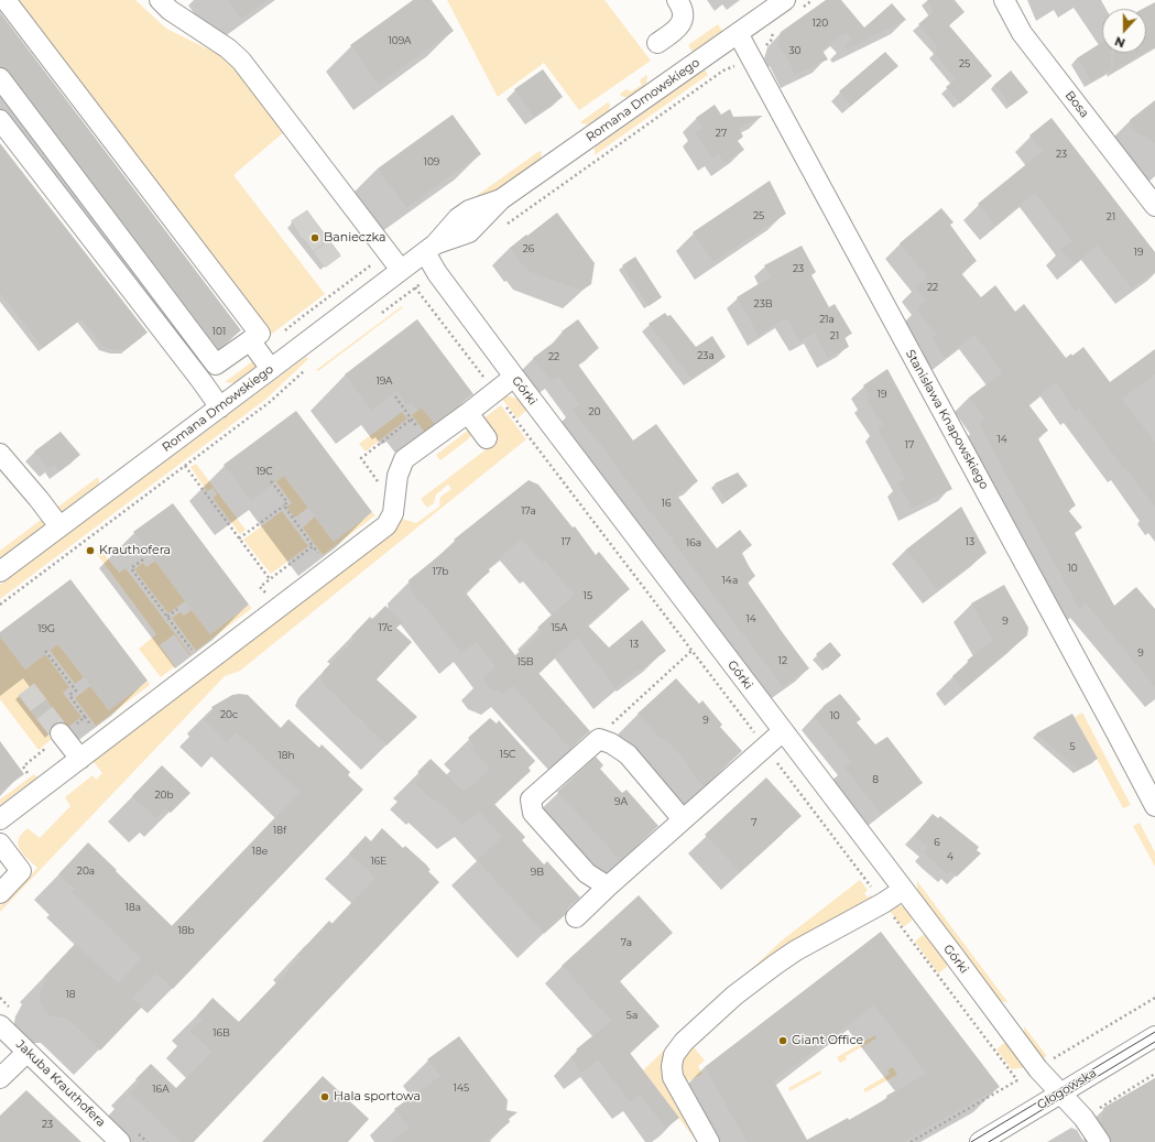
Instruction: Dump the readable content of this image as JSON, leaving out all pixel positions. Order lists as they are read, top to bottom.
{
  "streets": {
    "street": [
      "Romana Dmowskiego",
      "Bosa",
      "Górki",
      "Stanisława Knapowskiego",
      "Jakuba Krauthofera",
      "Głogowska"
    ]
  },
  "crossings": [
    ["Romana Dmowskiego", "Górki"],
    ["Romana Dmowskiego", "Stanisława Knapowskiego"],
    ["Górki", "Głogowska"]
  ],
  "places": [
    "Banieczka",
    "Krauthofera",
    "Giant Office",
    "Hala sportowa"
  ],
  "house_numbers": [
    "120",
    "109A",
    "30",
    "25",
    "27",
    "23",
    "109",
    "25",
    "21",
    "26",
    "19",
    "23",
    "22",
    "23B",
    "21a",
    "101",
    "21",
    "23a",
    "22",
    "19A",
    "19",
    "20",
    "14",
    "17",
    "19C",
    "16",
    "17a",
    "17",
    "13",
    "16a",
    "10",
    "17b",
    "14a",
    "15",
    "14",
    "9",
    "17c",
    "15A",
    "19G",
    "13",
    "9",
    "12",
    "15B",
    "20c",
    "10",
    "9",
    "5",
    "15C",
    "18h",
    "8",
    "20b",
    "9A",
    "7",
    "18f",
    "6",
    "18e",
    "4",
    "16E",
    "20a",
    "9B",
    "18a",
    "18b",
    "7a",
    "18",
    "5a",
    "16B",
    "145",
    "16A",
    "23"
  ],
  "north": "bottom"
}
